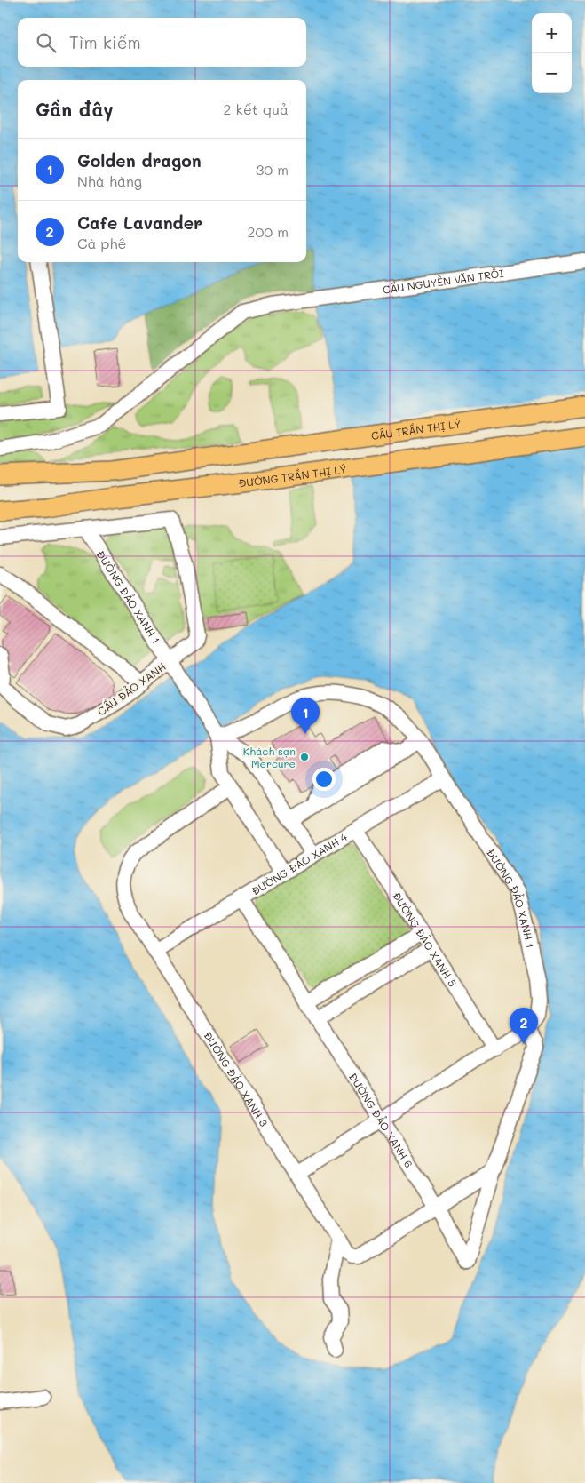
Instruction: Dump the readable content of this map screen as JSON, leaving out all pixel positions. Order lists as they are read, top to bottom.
{
  "streets": {
    "main road": ["CẦU TRẦN THỊ LÝ", "ĐƯỜNG TRẦN THỊ LÝ"],
    "street": [
      "CẦU NGUYỄN VĂN TRỖI",
      "ĐƯỜNG ĐẢO XANH 1",
      "CẦU ĐẢO XANH",
      "ĐƯỜNG ĐẢO XANH 4",
      "ĐƯỜNG ĐẢO XANH 5",
      "ĐƯỜNG ĐẢO XANH 3",
      "ĐƯỜNG ĐẢO XANH 6"
    ]
  },
  "crossings": [
    ["ĐƯỜNG ĐẢO XANH 1", "CẦU ĐẢO XANH"],
    ["ĐƯỜNG ĐẢO XANH 1", "ĐƯỜNG ĐẢO XANH 4"],
    ["ĐƯỜNG ĐẢO XANH 1", "ĐƯỜNG ĐẢO XANH 5"],
    ["ĐƯỜNG ĐẢO XANH 1", "ĐƯỜNG ĐẢO XANH 3"],
    ["ĐƯỜNG ĐẢO XANH 1", "ĐƯỜNG ĐẢO XANH 6"],
    ["ĐƯỜNG ĐẢO XANH 4", "ĐƯỜNG ĐẢO XANH 5"],
    ["ĐƯỜNG ĐẢO XANH 4", "ĐƯỜNG ĐẢO XANH 3"],
    ["ĐƯỜNG ĐẢO XANH 4", "ĐƯỜNG ĐẢO XANH 6"],
    ["ĐƯỜNG ĐẢO XANH 3", "ĐƯỜNG ĐẢO XANH 6"]
  ],
  "places": ["Khách sạn Mercure"],
  "page": {
    "map_buttons": ["+", "−"],
    "search": "Tìm kiếm",
    "heading": ["Gần đây", "2 kết quả"],
    "list": [
      {
        "mark": "1",
        "name": "Golden dragon",
        "note": "Nhà hàng",
        "value": "30 m"
      },
      {
        "mark": "2",
        "name": "Cafe Lavander",
        "note": "Cà phê",
        "value": "200 m"
      }
    ],
    "pins": ["1", "2"]
  }
}
